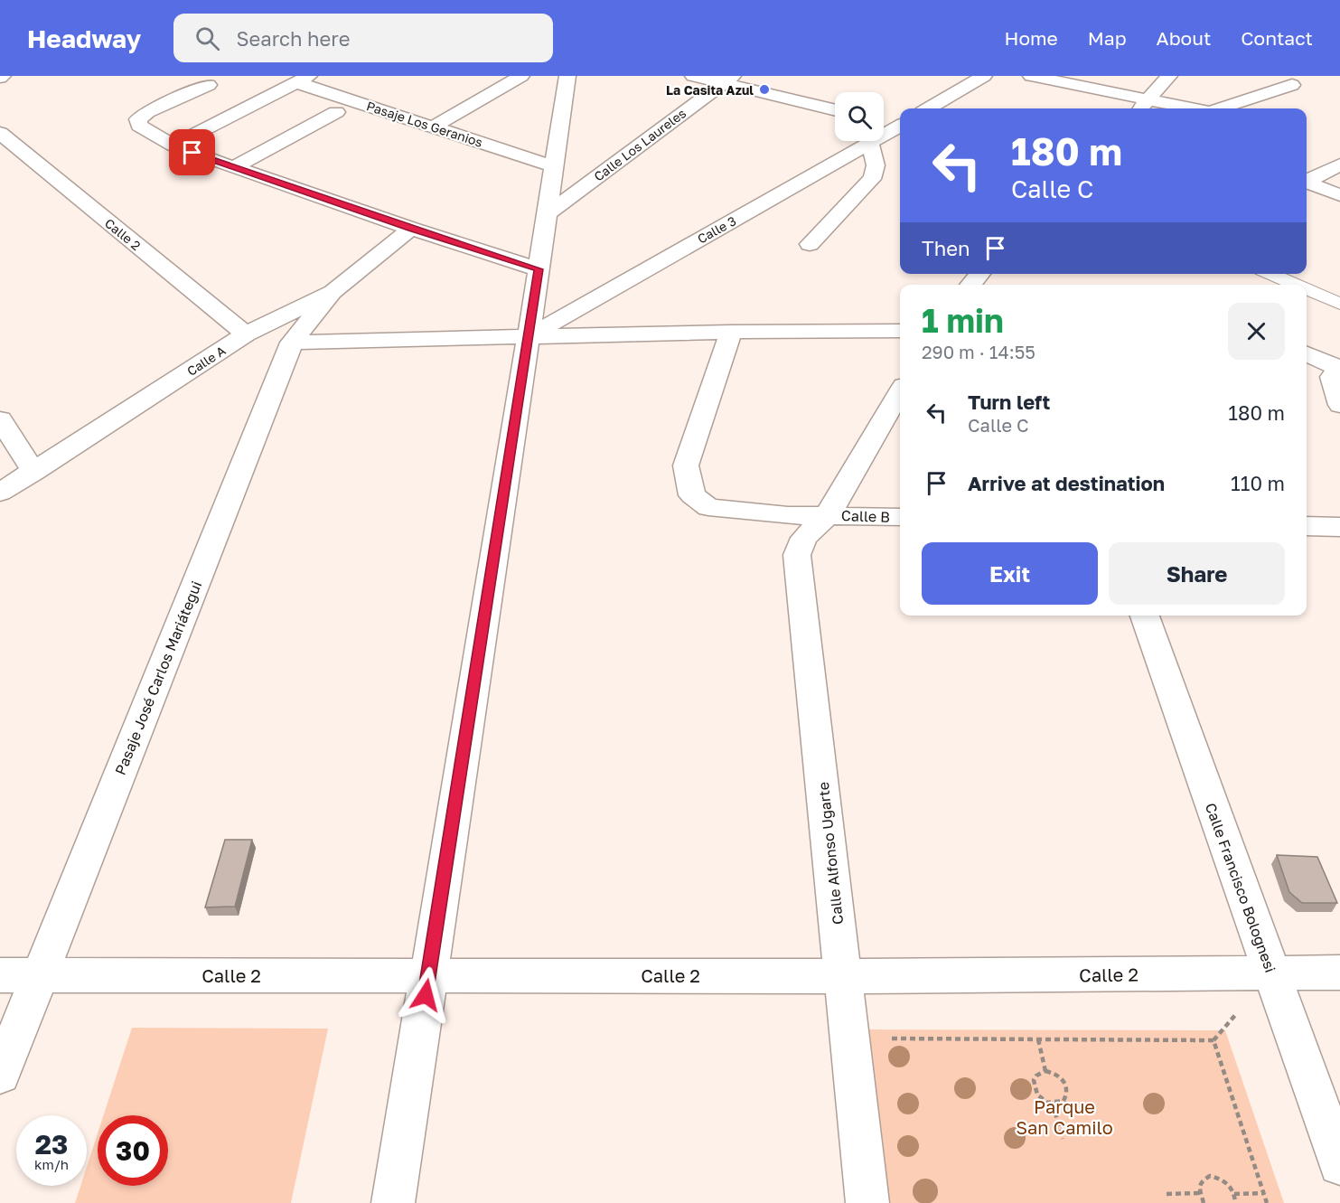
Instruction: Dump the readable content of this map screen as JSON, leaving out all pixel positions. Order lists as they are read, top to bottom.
{
  "streets": {
    "street": [
      "Pasaje Los Geranios",
      "Calle Los Laureles",
      "Calle 3",
      "Calle 2",
      "Calle A",
      "Calle B",
      "Pasaje José Carlos Mariátegui",
      "Calle Alfonso Ugarte",
      "Calle Francisco Bolognesi"
    ]
  },
  "crossings": [
    ["Calle 2", "Calle A"],
    ["Calle 2", "Pasaje José Carlos Mariátegui"],
    ["Calle 2", "Calle Alfonso Ugarte"],
    ["Calle 2", "Calle Francisco Bolognesi"],
    ["Calle A", "Pasaje José Carlos Mariátegui"],
    ["Calle B", "Calle Alfonso Ugarte"]
  ],
  "parks": ["Parque San Camilo"],
  "places": ["La Casita Azul"],
  "page": {
    "header": "Headway",
    "search": "Search here",
    "nav": [
      "Home",
      "Map",
      "About",
      "Contact"
    ],
    "turn": ["180 m", "Calle C"],
    "then": "Then",
    "heading": ["1 min", "290 m · 14:55"],
    "list": [
      {
        "name": "Turn left",
        "note": "Calle C",
        "value": "180 m"
      },
      {
        "name": "Arrive at destination",
        "value": "110 m"
      }
    ],
    "buttons": ["Exit", "Share"],
    "speed": "23 km/h",
    "limit": "30"
  }
}
